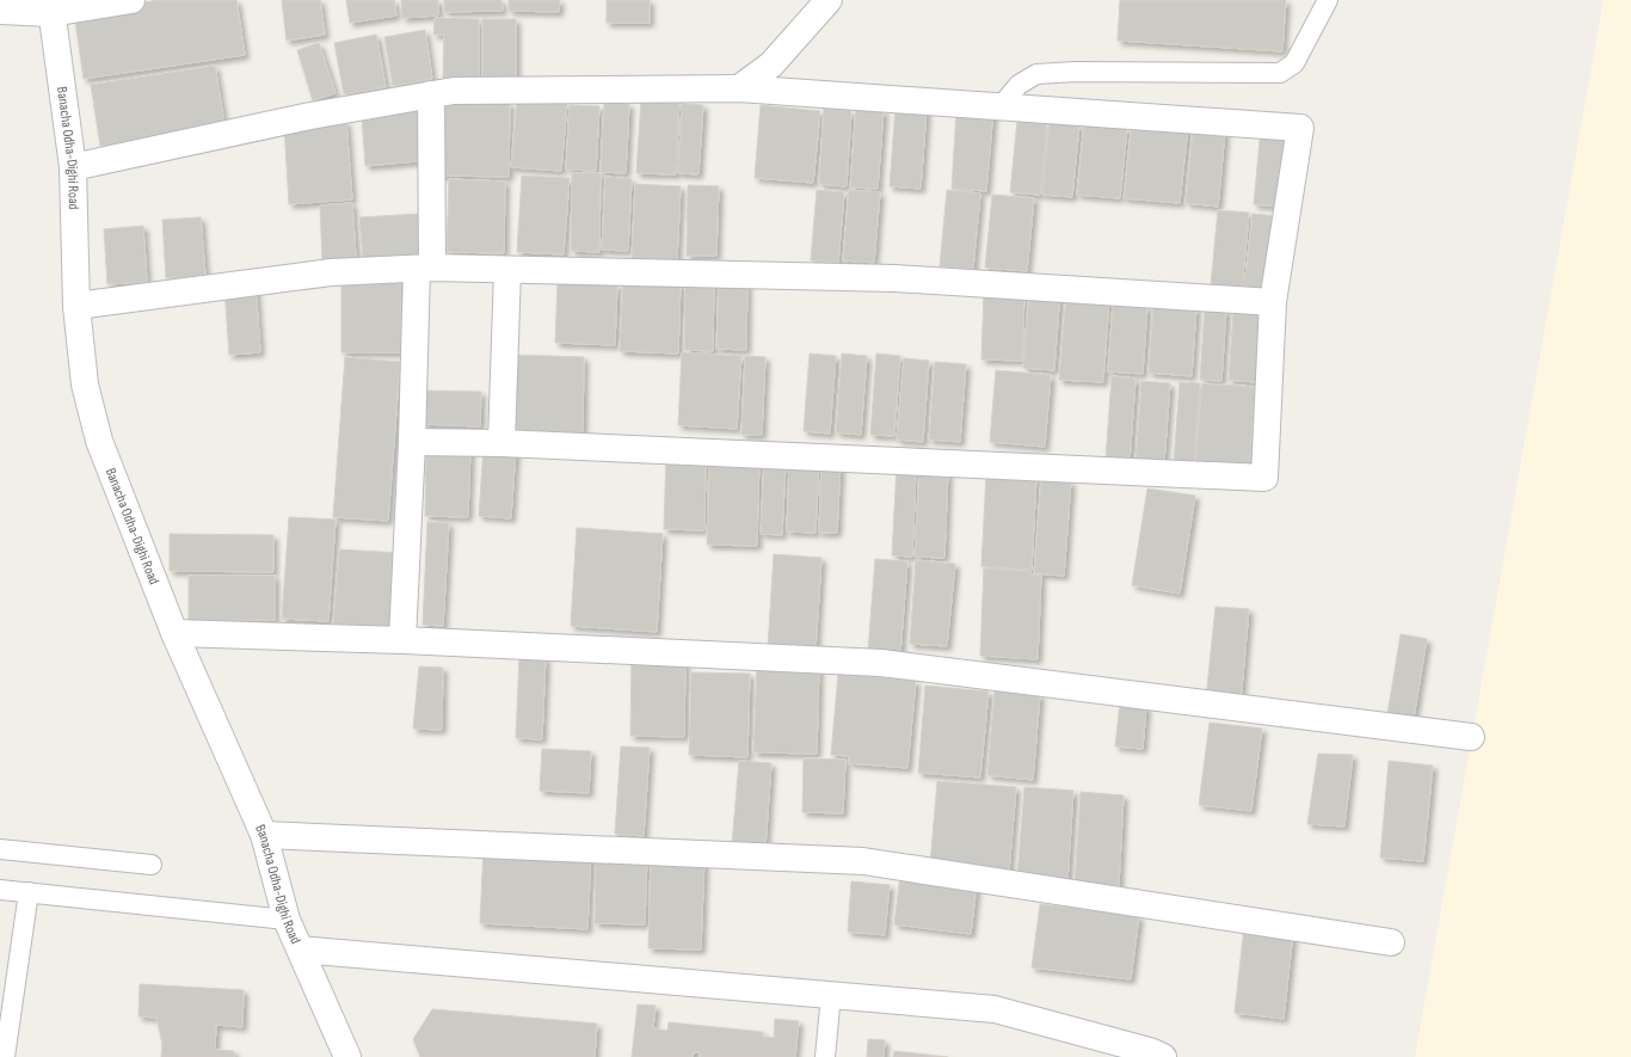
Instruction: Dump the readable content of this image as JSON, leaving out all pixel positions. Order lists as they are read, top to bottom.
{
  "streets": {
    "street": ["Banacha Odha-Dighi Road"]
  }
}
